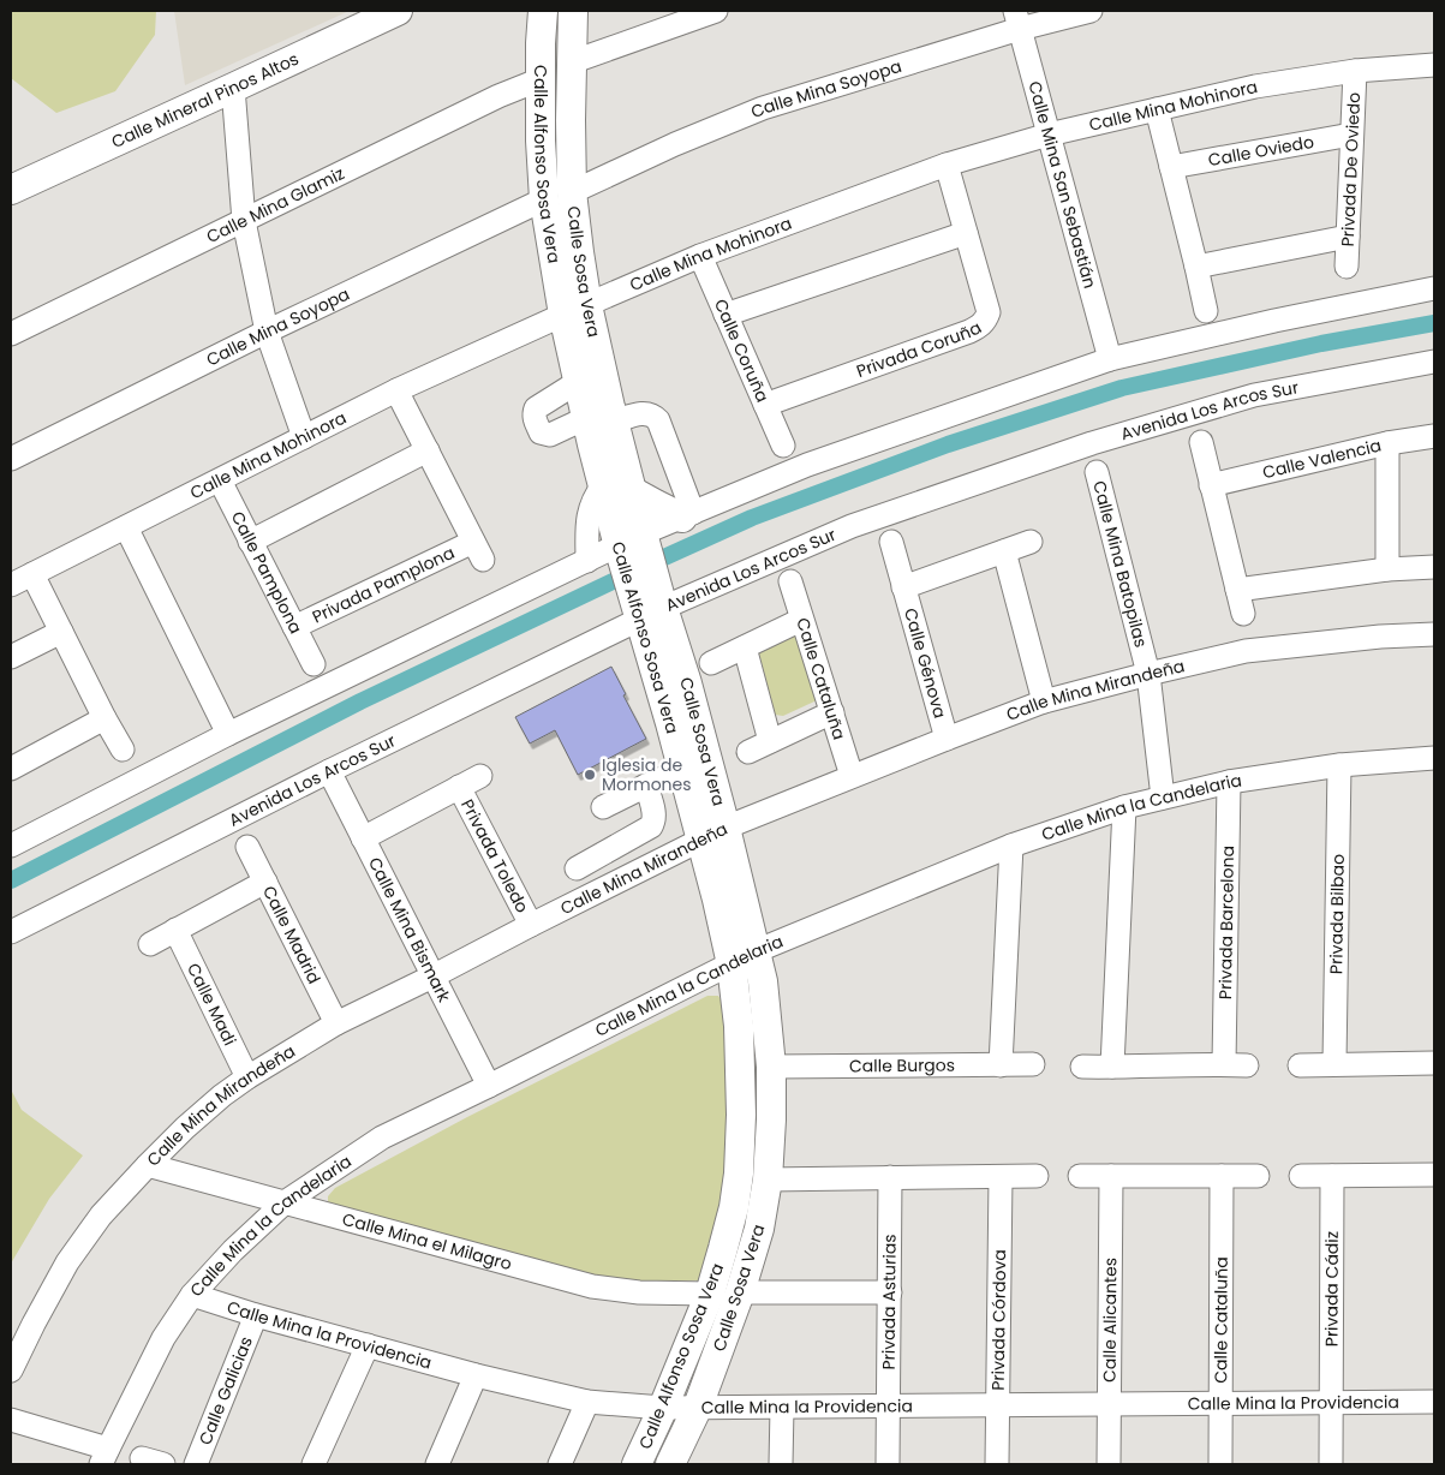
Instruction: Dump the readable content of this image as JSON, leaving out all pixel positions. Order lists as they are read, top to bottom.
{
  "streets": {
    "main road": ["Calle Mineral Pinos Altos", "Calle Alfonso Sosa Vera", "Calle Sosa Vera"],
    "street": [
      "Calle Mina Soyopa",
      "Calle Mina Mohinora",
      "Calle Oviedo",
      "Privada De Oviedo",
      "Calle Mina San Sebastián",
      "Calle Mina Glamiz",
      "Privada Coruña",
      "Calle Coruña",
      "Avenida Los Arcos Sur",
      "Calle Valencia",
      "Calle Mina Batopilas",
      "Calle Pamplona",
      "Privada Pamplona",
      "Calle Génova",
      "Calle Cataluña",
      "Calle Mina Mirandeña",
      "Calle Mina la Candelaria",
      "Privada Toledo",
      "Privada Bilbao",
      "Privada Barcelona",
      "Calle Mina Bismark",
      "Calle Madrid",
      "Calle Madi",
      "Calle Burgos",
      "Calle Mina el Milagro",
      "Privada Cádiz",
      "Privada Asturias",
      "Privada Córdova",
      "Calle Alicantes",
      "Calle Mina la Providencia",
      "Calle Galicias"
    ]
  },
  "crossings": [
    ["Calle Mina Soyopa", "Calle Alfonso Sosa Vera"],
    ["Calle Mina Soyopa", "Calle Mina San Sebastián"],
    ["Calle Mina Soyopa", "Calle Sosa Vera"],
    ["Calle Mina Mohinora", "Calle Alfonso Sosa Vera"],
    ["Calle Mina Mohinora", "Privada De Oviedo"],
    ["Calle Mina Mohinora", "Calle Mina San Sebastián"],
    ["Calle Mina Mohinora", "Calle Sosa Vera"],
    ["Calle Mina Mohinora", "Privada Coruña"],
    ["Calle Mina Mohinora", "Calle Coruña"],
    ["Calle Mina Mohinora", "Calle Pamplona"],
    ["Calle Oviedo", "Privada De Oviedo"],
    ["Calle Alfonso Sosa Vera", "Calle Mina Glamiz"],
    ["Calle Alfonso Sosa Vera", "Calle Sosa Vera"],
    ["Calle Alfonso Sosa Vera", "Avenida Los Arcos Sur"],
    ["Calle Alfonso Sosa Vera", "Calle Mina Mirandeña"],
    ["Calle Alfonso Sosa Vera", "Calle Mina la Candelaria"],
    ["Calle Alfonso Sosa Vera", "Calle Mina el Milagro"],
    ["Calle Alfonso Sosa Vera", "Calle Mina la Providencia"],
    ["Calle Sosa Vera", "Avenida Los Arcos Sur"],
    ["Calle Sosa Vera", "Calle Mina Mirandeña"],
    ["Calle Sosa Vera", "Calle Mina la Candelaria"],
    ["Calle Sosa Vera", "Calle Burgos"],
    ["Calle Sosa Vera", "Calle Mina la Providencia"],
    ["Privada Coruña", "Calle Coruña"],
    ["Avenida Los Arcos Sur", "Calle Mina Bismark"],
    ["Calle Mina Batopilas", "Calle Mina Mirandeña"],
    ["Calle Mina Batopilas", "Calle Mina la Candelaria"],
    ["Calle Pamplona", "Privada Pamplona"],
    ["Calle Génova", "Calle Mina Mirandeña"],
    ["Calle Cataluña", "Calle Mina Mirandeña"],
    ["Calle Cataluña", "Calle Mina la Providencia"],
    ["Calle Mina Mirandeña", "Privada Toledo"],
    ["Calle Mina Mirandeña", "Calle Mina Bismark"],
    ["Calle Mina Mirandeña", "Calle Madrid"],
    ["Calle Mina Mirandeña", "Calle Madi"],
    ["Calle Mina Mirandeña", "Calle Mina el Milagro"],
    ["Calle Mina la Candelaria", "Privada Bilbao"],
    ["Calle Mina la Candelaria", "Privada Barcelona"],
    ["Calle Mina la Candelaria", "Calle Mina Bismark"],
    ["Calle Mina la Candelaria", "Calle Mina el Milagro"],
    ["Calle Mina la Candelaria", "Calle Mina la Providencia"],
    ["Privada Toledo", "Calle Mina Bismark"],
    ["Privada Cádiz", "Calle Mina la Providencia"],
    ["Privada Asturias", "Calle Mina la Providencia"],
    ["Privada Córdova", "Calle Mina la Providencia"],
    ["Calle Alicantes", "Calle Mina la Providencia"],
    ["Calle Mina la Providencia", "Calle Galicias"]
  ],
  "places": ["Iglesia de Mormones"]
}
